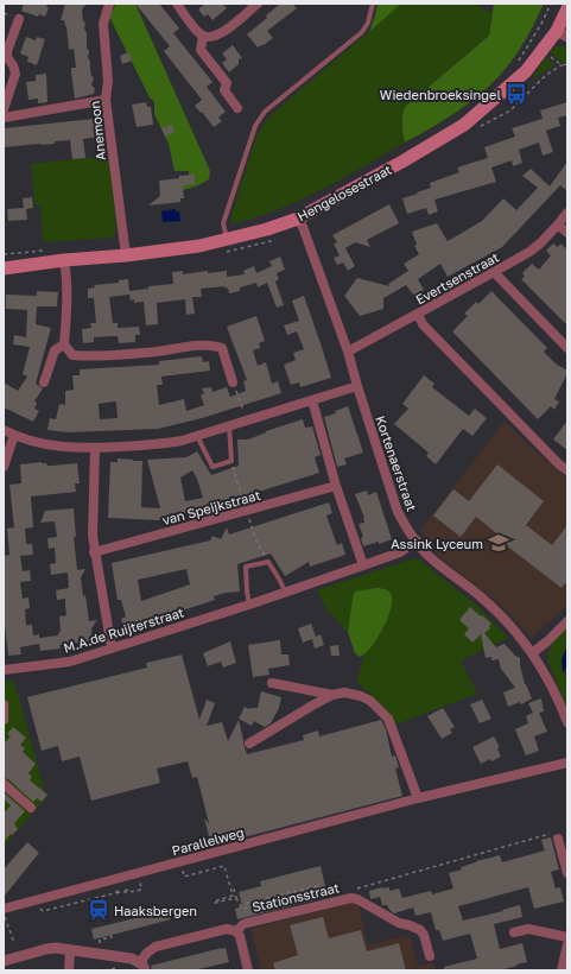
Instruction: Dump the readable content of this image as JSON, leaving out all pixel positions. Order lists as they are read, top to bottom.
{
  "streets": {
    "main road": ["Hengelosestraat"],
    "street": [
      "Anemoon",
      "Evertsenstraat",
      "Kortenaerstraat",
      "van Speijkstraat",
      "M.A.de Ruijterstraat",
      "Parallelweg",
      "Stationsstraat"
    ]
  },
  "crossings": [
    ["Anemoon", "Hengelosestraat"],
    ["Hengelosestraat", "Kortenaerstraat"],
    ["Evertsenstraat", "Kortenaerstraat"],
    ["Kortenaerstraat", "M.A.de Ruijterstraat"]
  ],
  "places": {
    "bus stop": ["Wiedenbroeksingel"],
    "school or university": ["Assink Lyceum"],
    "station": ["Haaksbergen"]
  }
}
